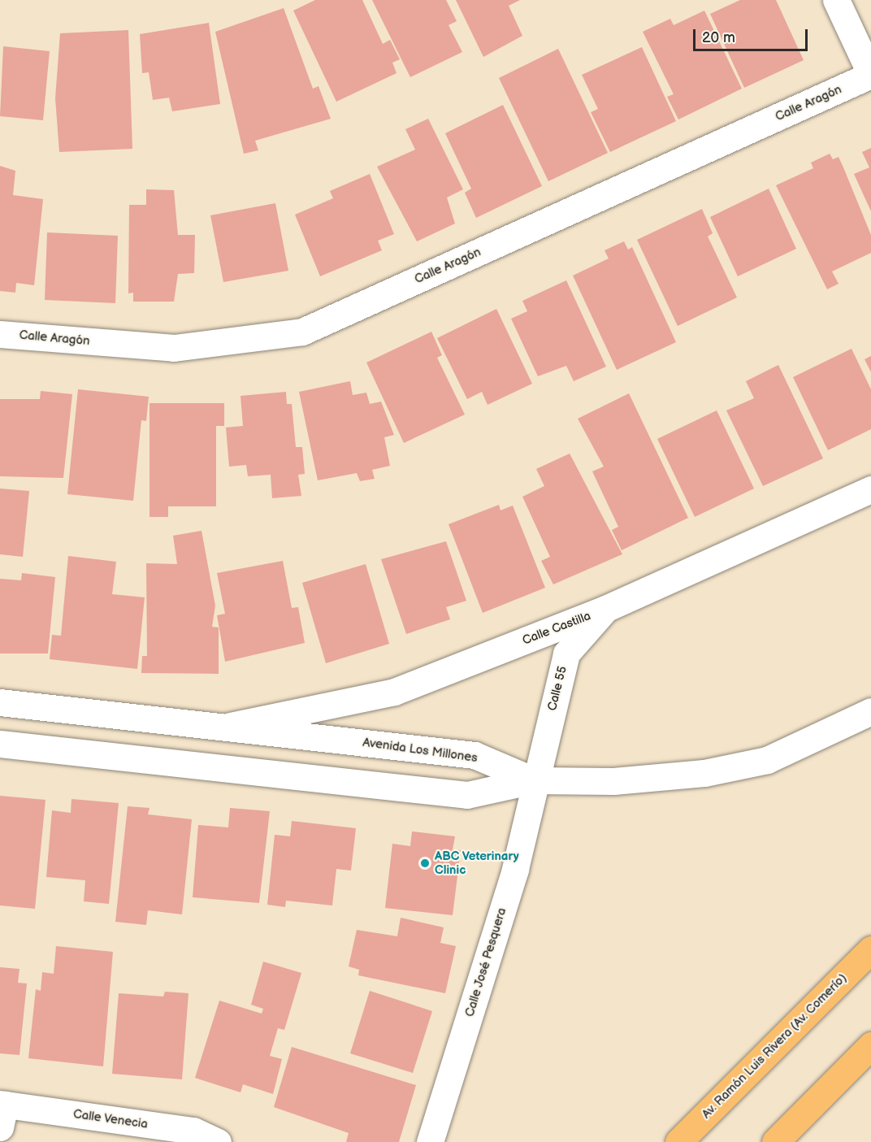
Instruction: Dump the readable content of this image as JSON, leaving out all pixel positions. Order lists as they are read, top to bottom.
{
  "streets": {
    "main road": ["Av. Ramón Luis Rivera (Av. Comerío)"],
    "street": [
      "Calle Aragón",
      "Calle Castilla",
      "Calle 55",
      "Avenida Los Millones",
      "Calle José Pesquera",
      "Calle Venecia"
    ]
  },
  "crossings": [
    ["Calle Castilla", "Calle 55"],
    ["Calle Castilla", "Avenida Los Millones"],
    ["Calle 55", "Avenida Los Millones"],
    ["Calle 55", "Calle José Pesquera"],
    ["Avenida Los Millones", "Calle José Pesquera"]
  ],
  "places": ["ABC Veterinary Clinic"],
  "scale_bar": "20 m"
}
